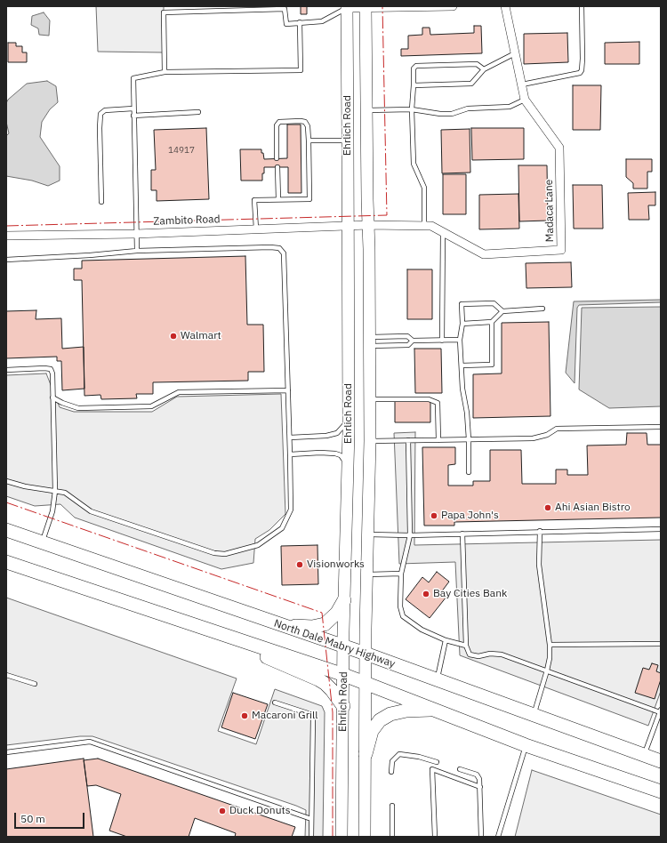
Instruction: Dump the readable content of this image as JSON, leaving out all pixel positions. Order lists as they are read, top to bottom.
{
  "streets": {
    "main road": ["Ehrlich Road", "North Dale Mabry Highway"],
    "street": ["Madaca Lane", "Zambito Road"]
  },
  "crossings": [
    ["Ehrlich Road", "Madaca Lane"],
    ["Ehrlich Road", "Zambito Road"],
    ["Ehrlich Road", "North Dale Mabry Highway"],
    ["Madaca Lane", "Zambito Road"]
  ],
  "places": [
    "Walmart",
    "Ahi Asian Bistro",
    "Papa John's",
    "Visionworks",
    "Bay Cities Bank",
    "Macaroni Grill",
    "Duck Donuts"
  ],
  "house_numbers": ["14917"],
  "scale_bar": "50 m"
}
